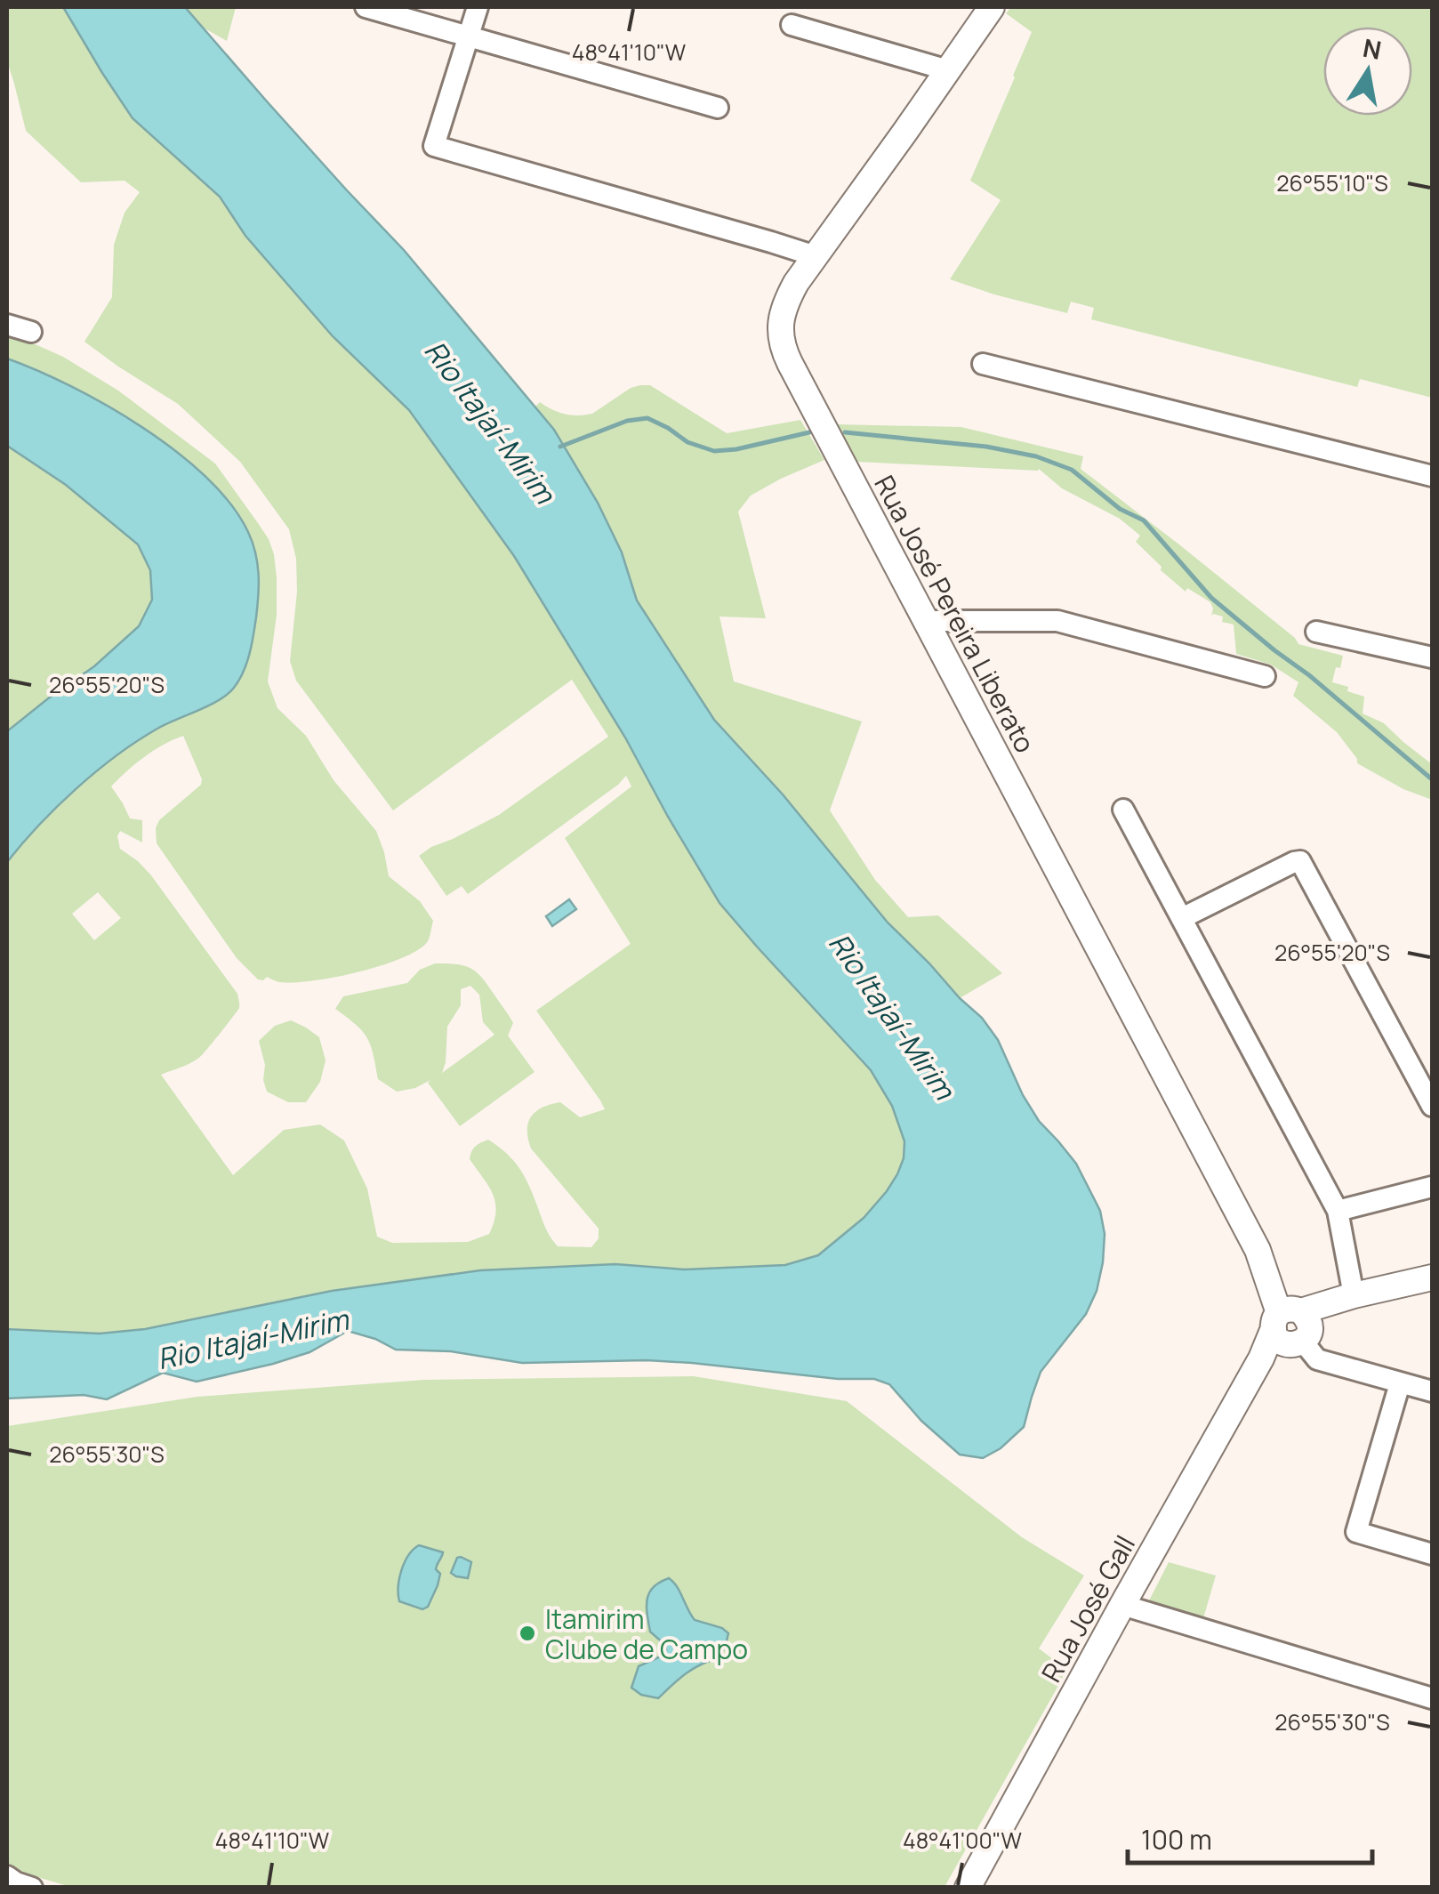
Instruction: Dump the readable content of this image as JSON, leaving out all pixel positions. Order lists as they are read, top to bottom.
{
  "streets": {
    "main road": ["Rua José Pereira Liberato", "Rua José Gall"]
  },
  "crossings": [
    ["Rua José Pereira Liberato", "Rua José Gall"]
  ],
  "water": ["Rio Itajaí-Mirim"],
  "places": ["Itamirim Clube de Campo"],
  "scale_bar": "100 m",
  "north": "top",
  "coordinates": [
    "48°41'10\"W",
    "26°55'10\"S",
    "26°55'20\"S",
    "26°55'30\"S",
    "48°41'00\"W"
  ]
}
